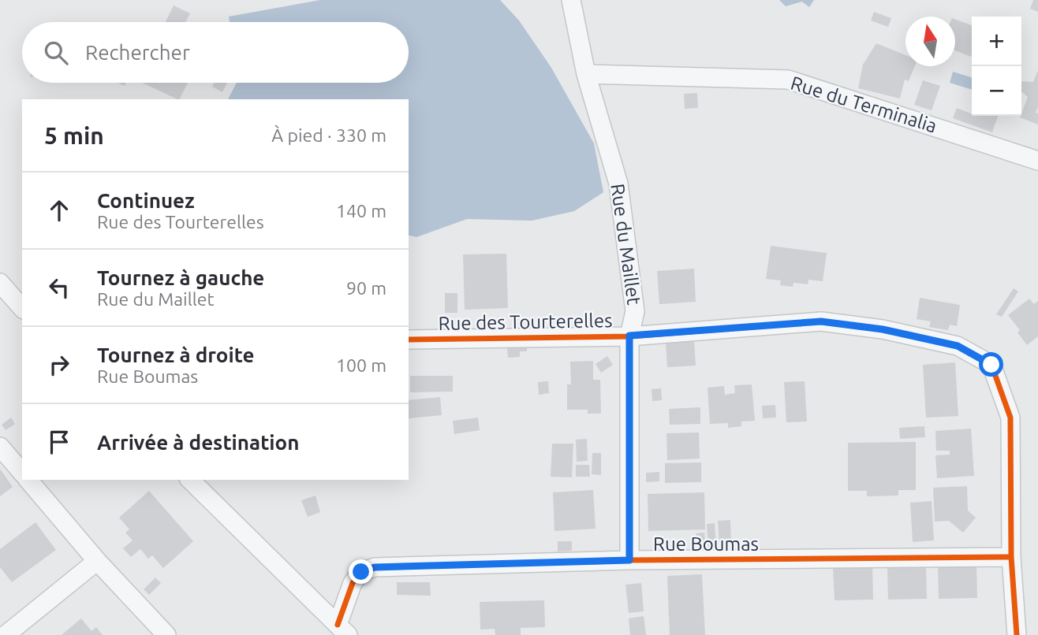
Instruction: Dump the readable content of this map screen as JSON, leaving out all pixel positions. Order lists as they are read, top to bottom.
{
  "streets": {
    "street": [
      "Rue du Terminalia",
      "Rue du Maillet",
      "Rue des Tourterelles",
      "Rue Boumas"
    ]
  },
  "crossings": [
    ["Rue du Terminalia", "Rue du Maillet"],
    ["Rue du Maillet", "Rue des Tourterelles"],
    ["Rue du Maillet", "Rue Boumas"],
    ["Rue des Tourterelles", "Rue Boumas"]
  ],
  "north": "top",
  "page": {
    "map_buttons": ["+", "−"],
    "search": "Rechercher",
    "heading": ["5 min", "À pied · 330 m"],
    "list": [
      ["Continuez", "Rue des Tourterelles", "140 m"],
      ["Tournez à gauche", "Rue du Maillet", "90 m"],
      ["Tournez à droite", "Rue Boumas", "100 m"],
      "Arrivée à destination"
    ]
  }
}
